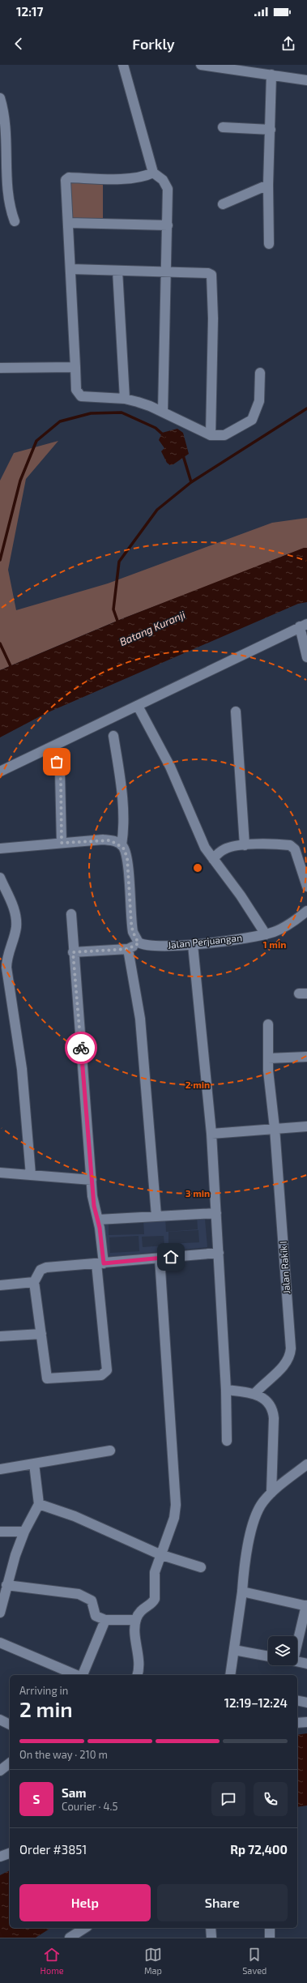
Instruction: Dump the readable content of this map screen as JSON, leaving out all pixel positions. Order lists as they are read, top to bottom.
{
  "streets": {
    "street": ["Jalan Perjuangan", "Jalan Rakik I"]
  },
  "water": ["Batang Kuranji"],
  "page": {
    "status": "12:17",
    "header": "Forkly",
    "heading": ["2 min", "Arriving in", "12:19–12:24"],
    "panel": [
      "Sam",
      "Courier · 4.5",
      "Order #3851",
      "Rp 72,400"
    ],
    "bar": "On the way · 210 m",
    "round": "S",
    "buttons": ["Help", "Share"],
    "tabs": ["Home", "Map", "Saved"]
  },
  "rings": ["1 min", "2 min", "3 min"]
}
